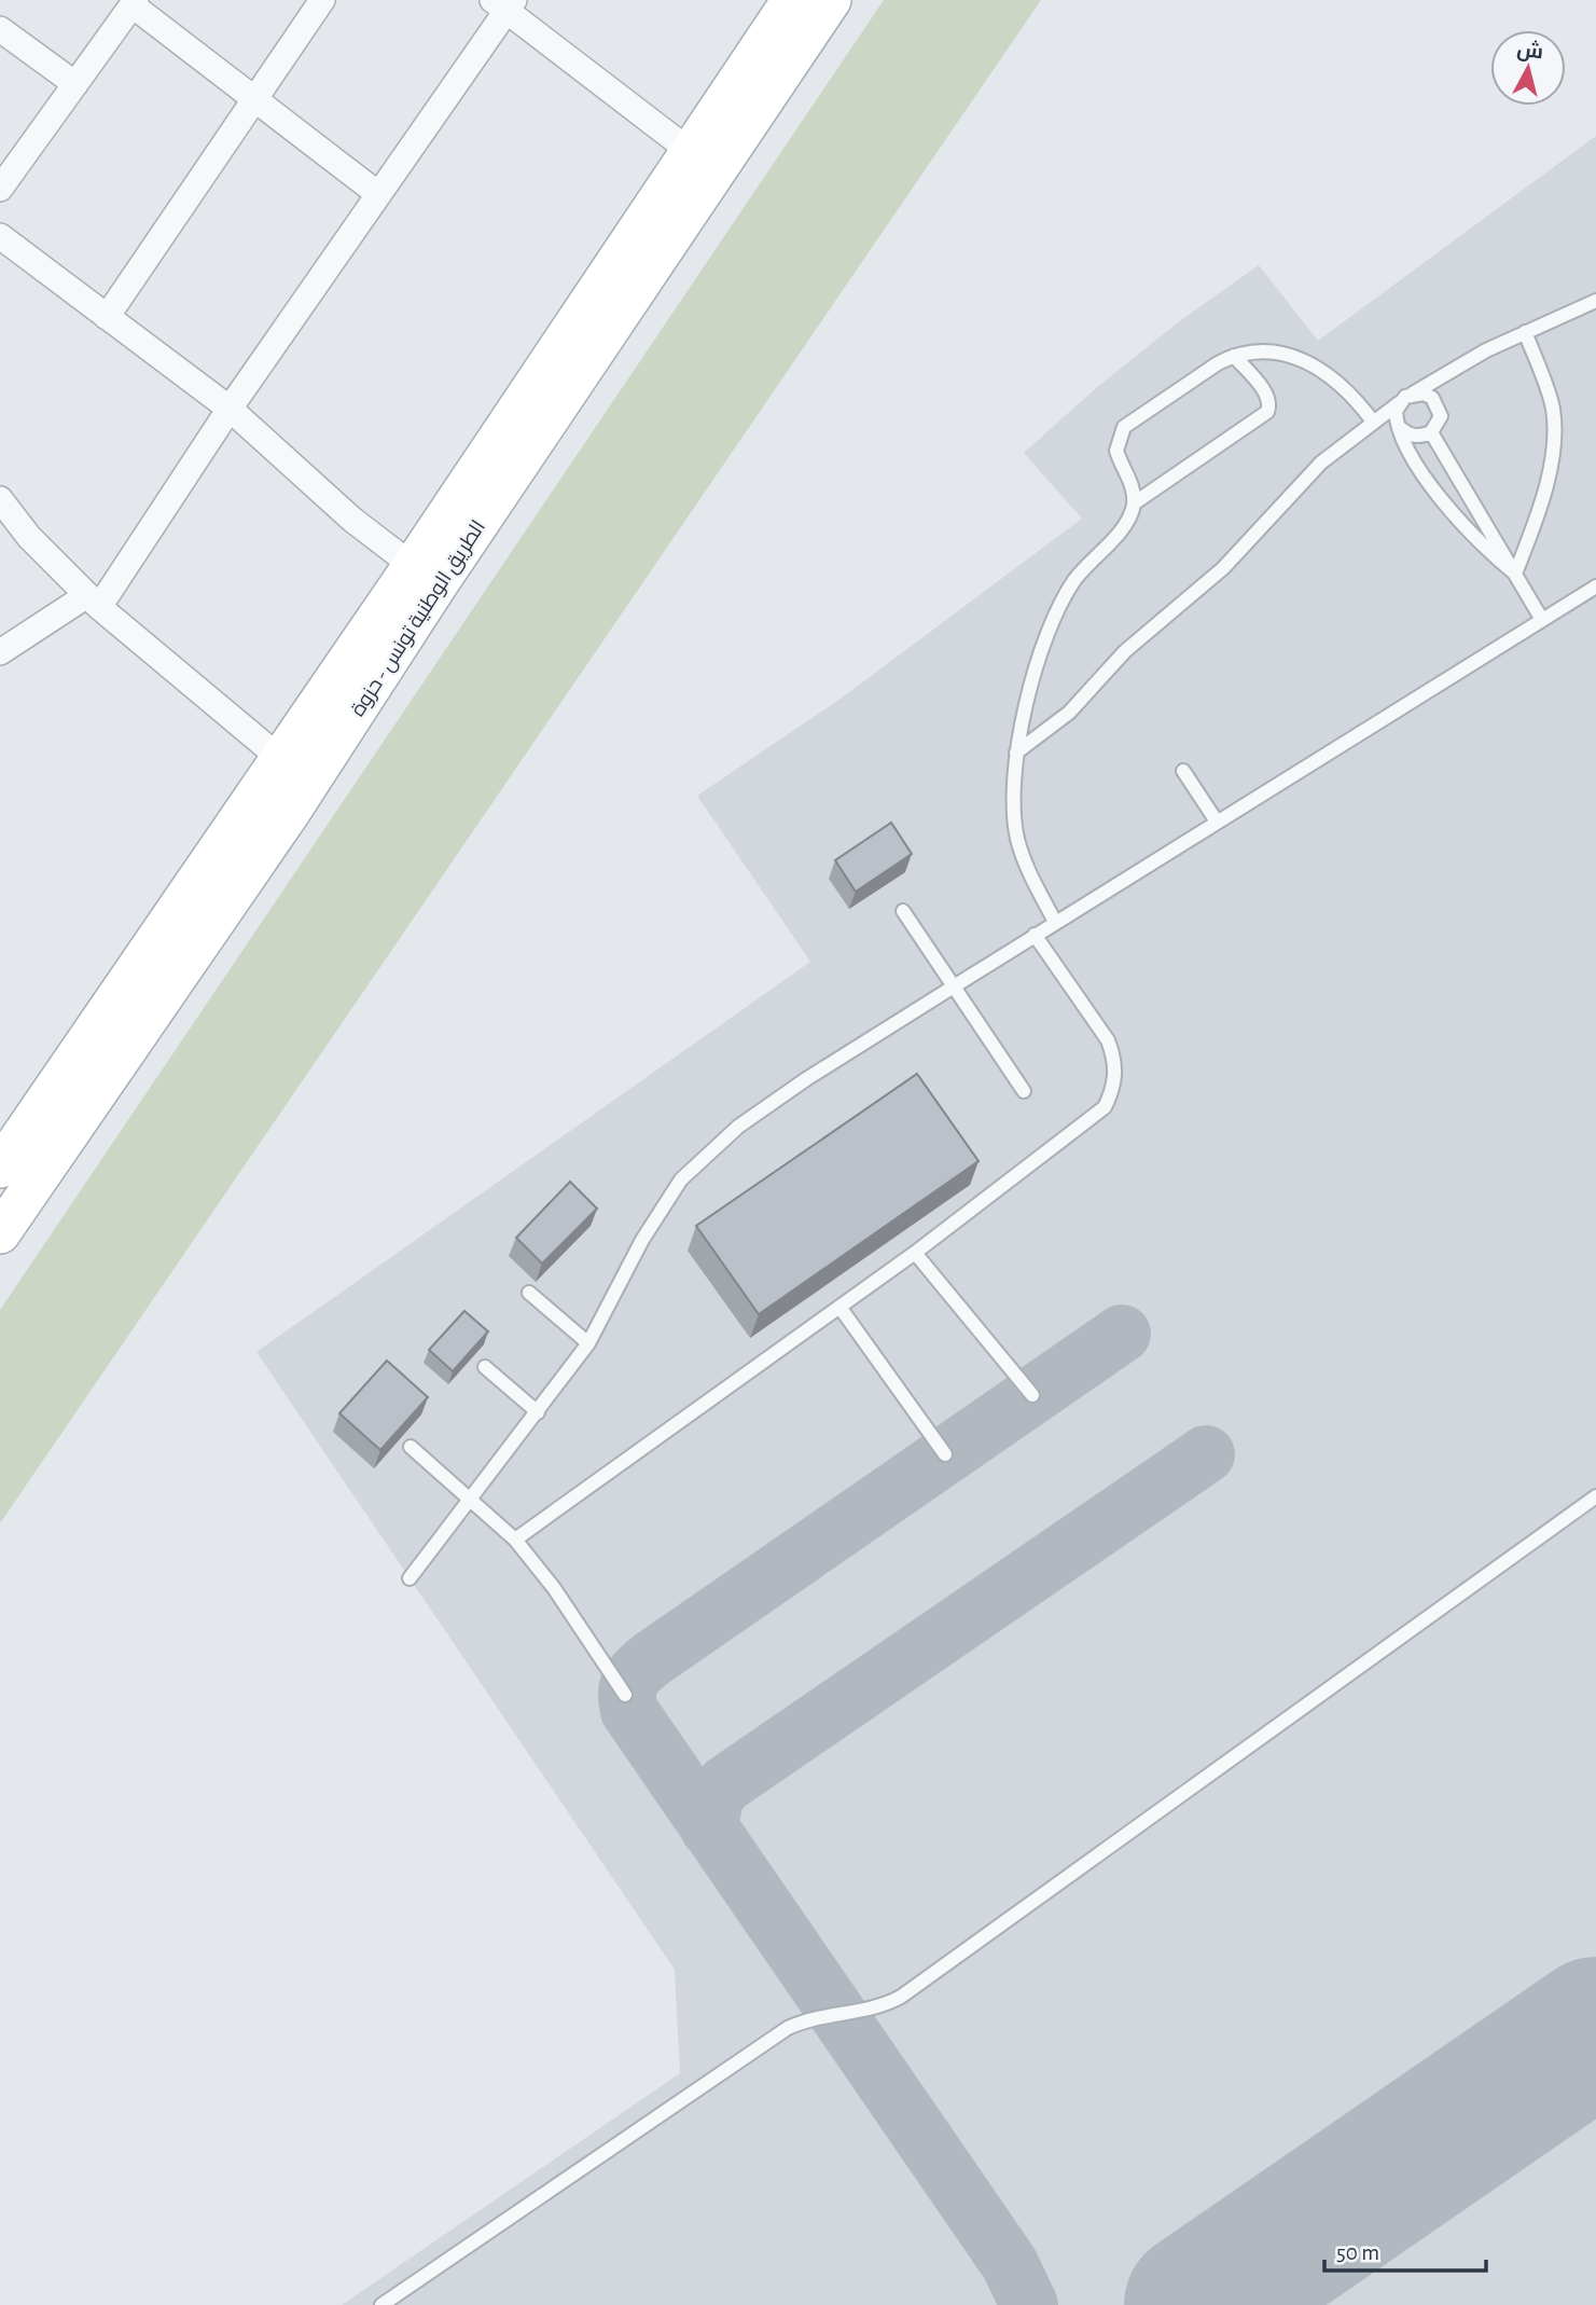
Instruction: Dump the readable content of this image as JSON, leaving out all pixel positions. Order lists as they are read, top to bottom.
{
  "streets": {
    "main road": ["الطريق الوطنية تونس - حزوة"]
  },
  "scale_bar": "50 m",
  "north": "top"
}
